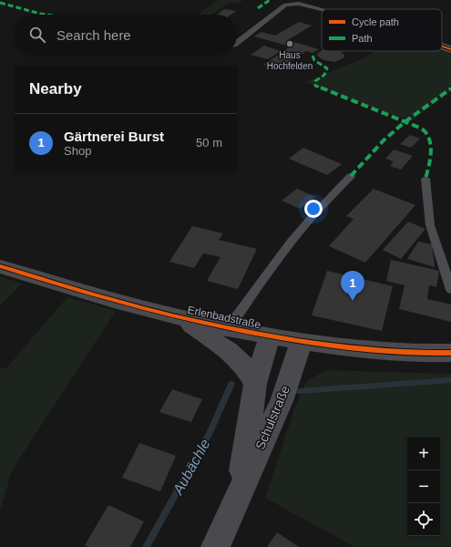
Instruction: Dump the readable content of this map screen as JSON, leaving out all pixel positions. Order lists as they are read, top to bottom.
{
  "streets": {
    "main road": ["Erlenbadstraße", "Schulstraße"]
  },
  "crossings": [
    ["Erlenbadstraße", "Schulstraße"]
  ],
  "water": ["Aubächle"],
  "places": ["Haus Hochfelden"],
  "legend": ["Cycle path", "Path"],
  "page": {
    "search": "Search here",
    "heading": "Nearby",
    "list": [
      {
        "mark": "1",
        "name": "Gärtnerei Burst",
        "note": "Shop",
        "value": "50 m"
      }
    ],
    "pins": "1",
    "map_buttons": ["+", "−"]
  }
}
